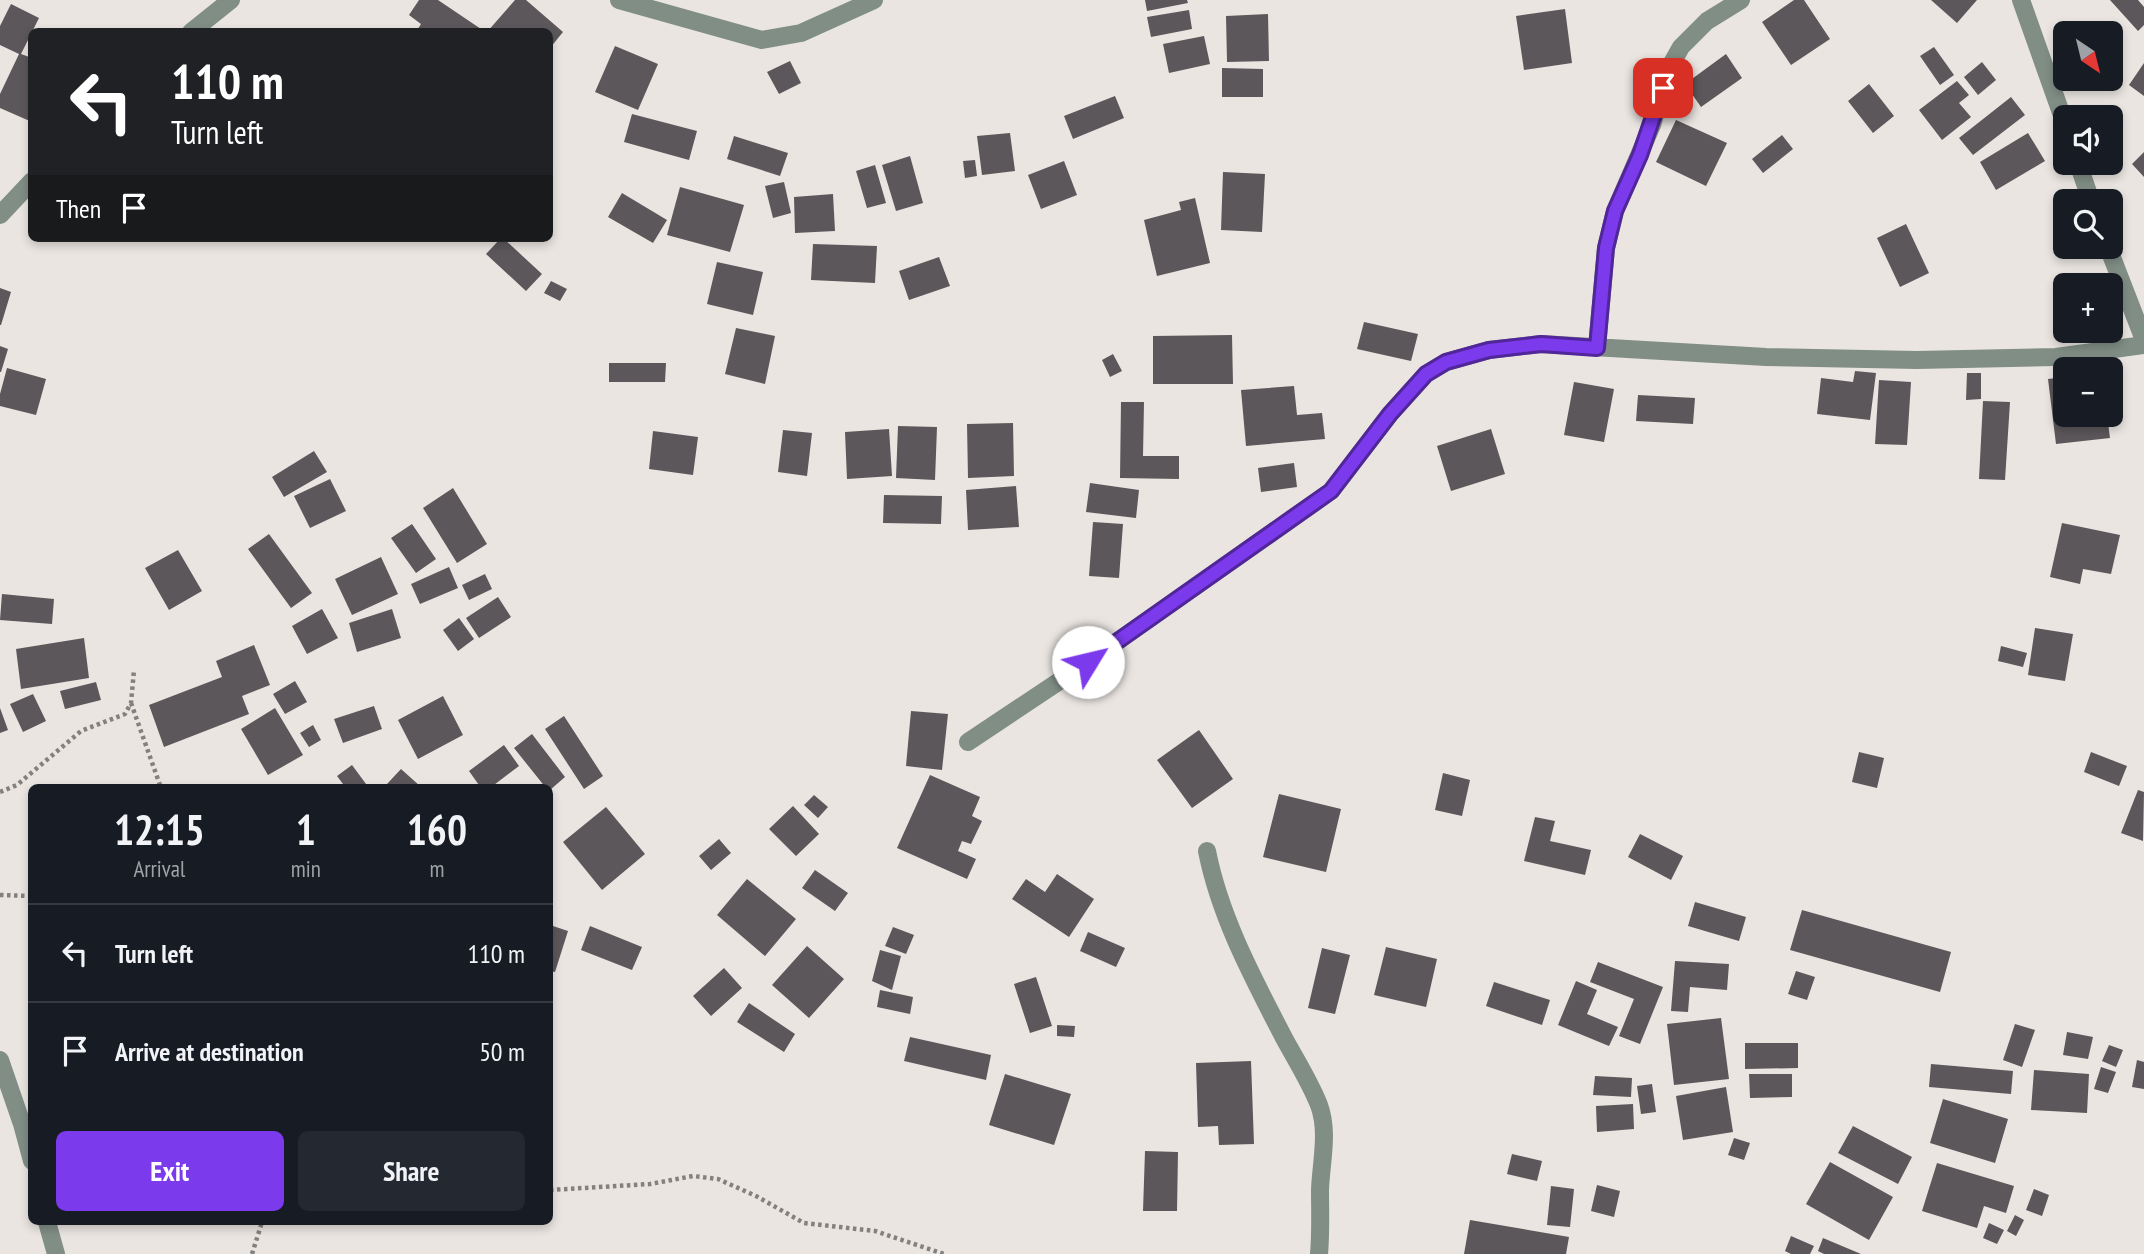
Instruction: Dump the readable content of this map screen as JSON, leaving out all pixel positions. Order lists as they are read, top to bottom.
{
  "north": "bottom right",
  "page": {
    "map_buttons": ["+", "−"],
    "turn": ["110 m", "Turn left"],
    "then": "Then",
    "eta": [
      "12:15",
      "Arrival",
      "1",
      "min",
      "160",
      "m"
    ],
    "list": [
      {
        "name": "Turn left",
        "value": "110 m"
      },
      {
        "name": "Arrive at destination",
        "value": "50 m"
      }
    ],
    "buttons": ["Exit", "Share"]
  }
}
